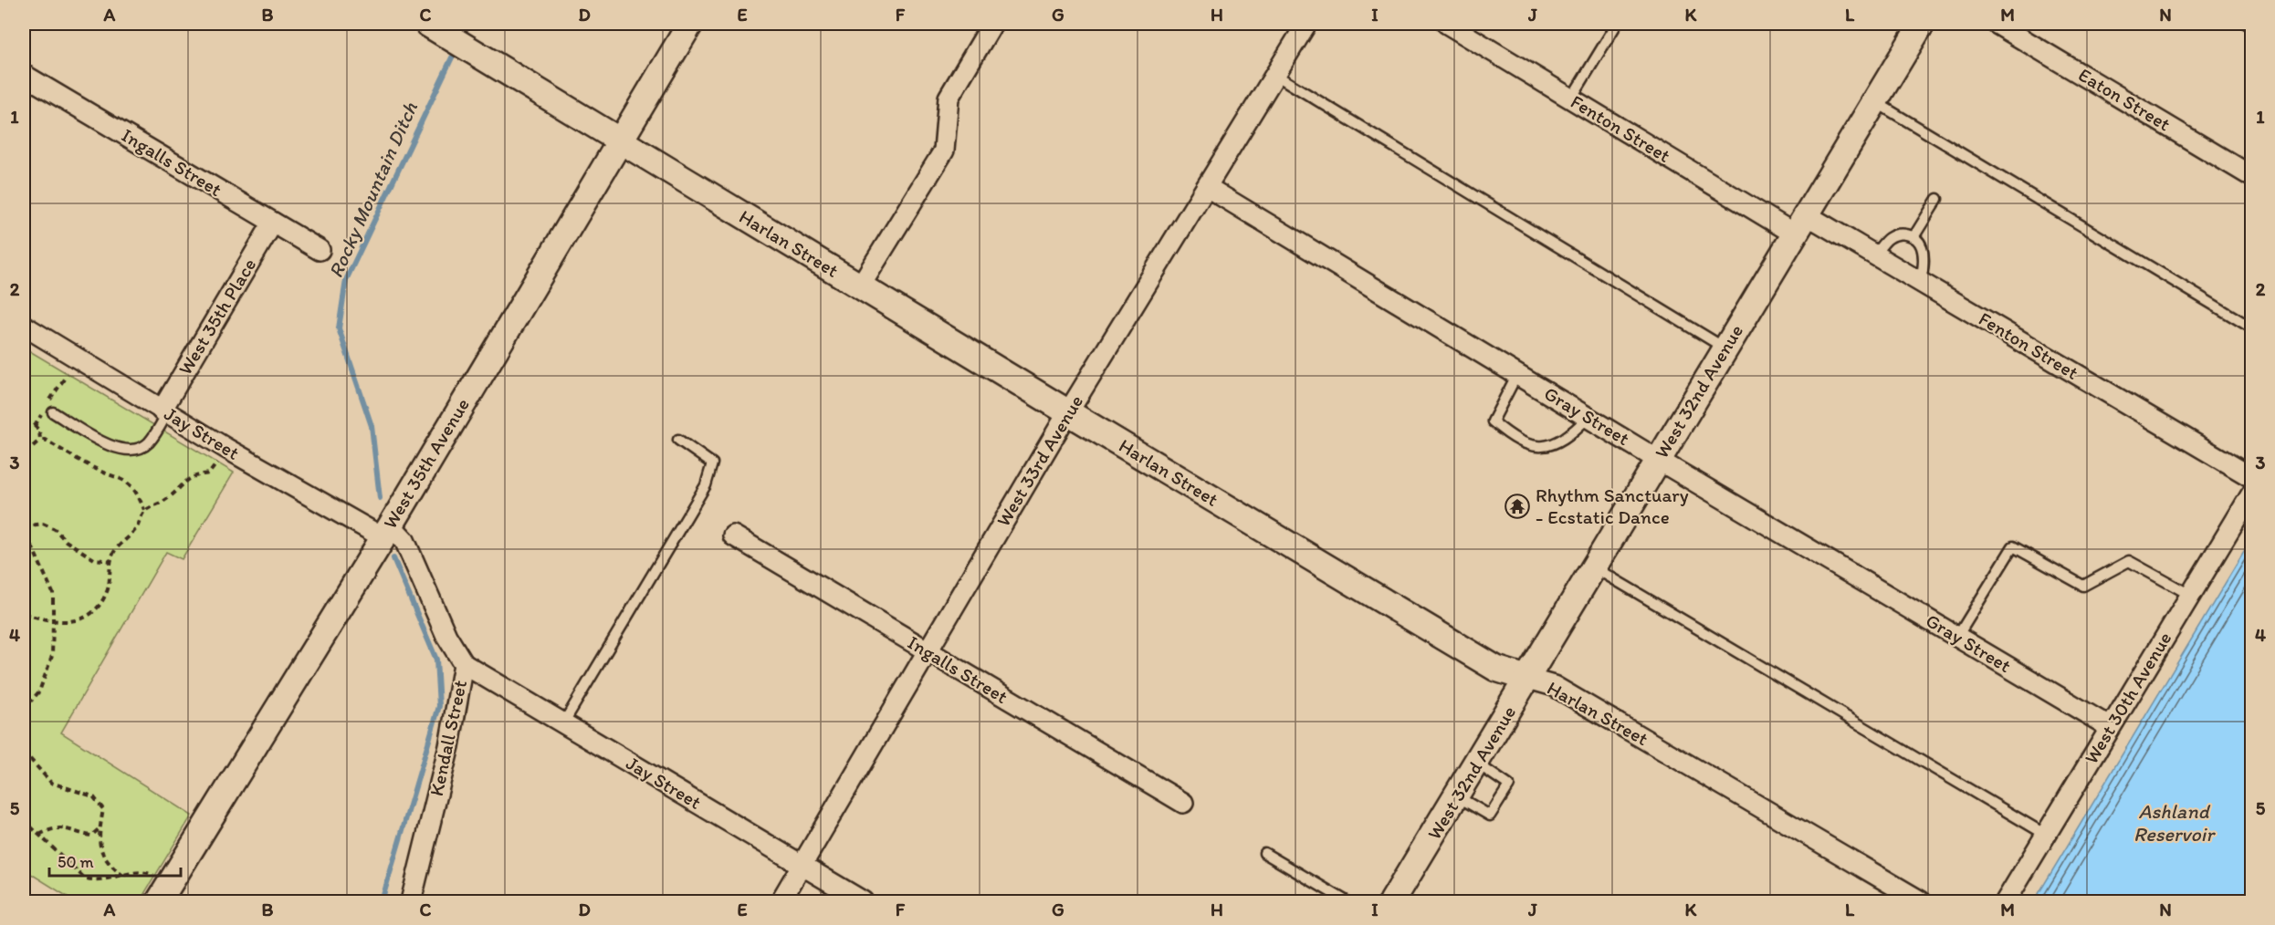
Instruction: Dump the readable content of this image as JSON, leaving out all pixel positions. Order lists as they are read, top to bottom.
{
  "streets": {
    "street": [
      "Eaton Street",
      "Fenton Street",
      "Ingalls Street",
      "Harlan Street",
      "West 35th Place",
      "West 32nd Avenue",
      "Gray Street",
      "Jay Street",
      "West 33rd Avenue",
      "West 35th Avenue",
      "West 30th Avenue",
      "Kendall Street"
    ]
  },
  "crossings": [
    ["Fenton Street", "West 32nd Avenue"],
    ["Ingalls Street", "West 35th Place"],
    ["Ingalls Street", "West 33rd Avenue"],
    ["Harlan Street", "West 32nd Avenue"],
    ["Harlan Street", "West 33rd Avenue"],
    ["Harlan Street", "West 35th Avenue"],
    ["West 35th Place", "Jay Street"],
    ["West 32nd Avenue", "Gray Street"],
    ["Gray Street", "West 33rd Avenue"],
    ["Gray Street", "West 30th Avenue"],
    ["Jay Street", "West 33rd Avenue"],
    ["Jay Street", "West 35th Avenue"],
    ["Jay Street", "Kendall Street"],
    ["West 35th Avenue", "Kendall Street"]
  ],
  "water": ["Rocky Mountain Ditch", "Ashland Reservoir"],
  "places": {
    "temple": ["Rhythm Sanctuary - Ecstatic Dance"]
  },
  "scale_bar": "50 m",
  "grid": {
    "columns": [
      "A",
      "B",
      "C",
      "D",
      "E",
      "F",
      "G",
      "H",
      "I",
      "J",
      "K",
      "L",
      "M",
      "N"
    ],
    "rows": [
      "1",
      "2",
      "3",
      "4",
      "5"
    ]
  }
}
